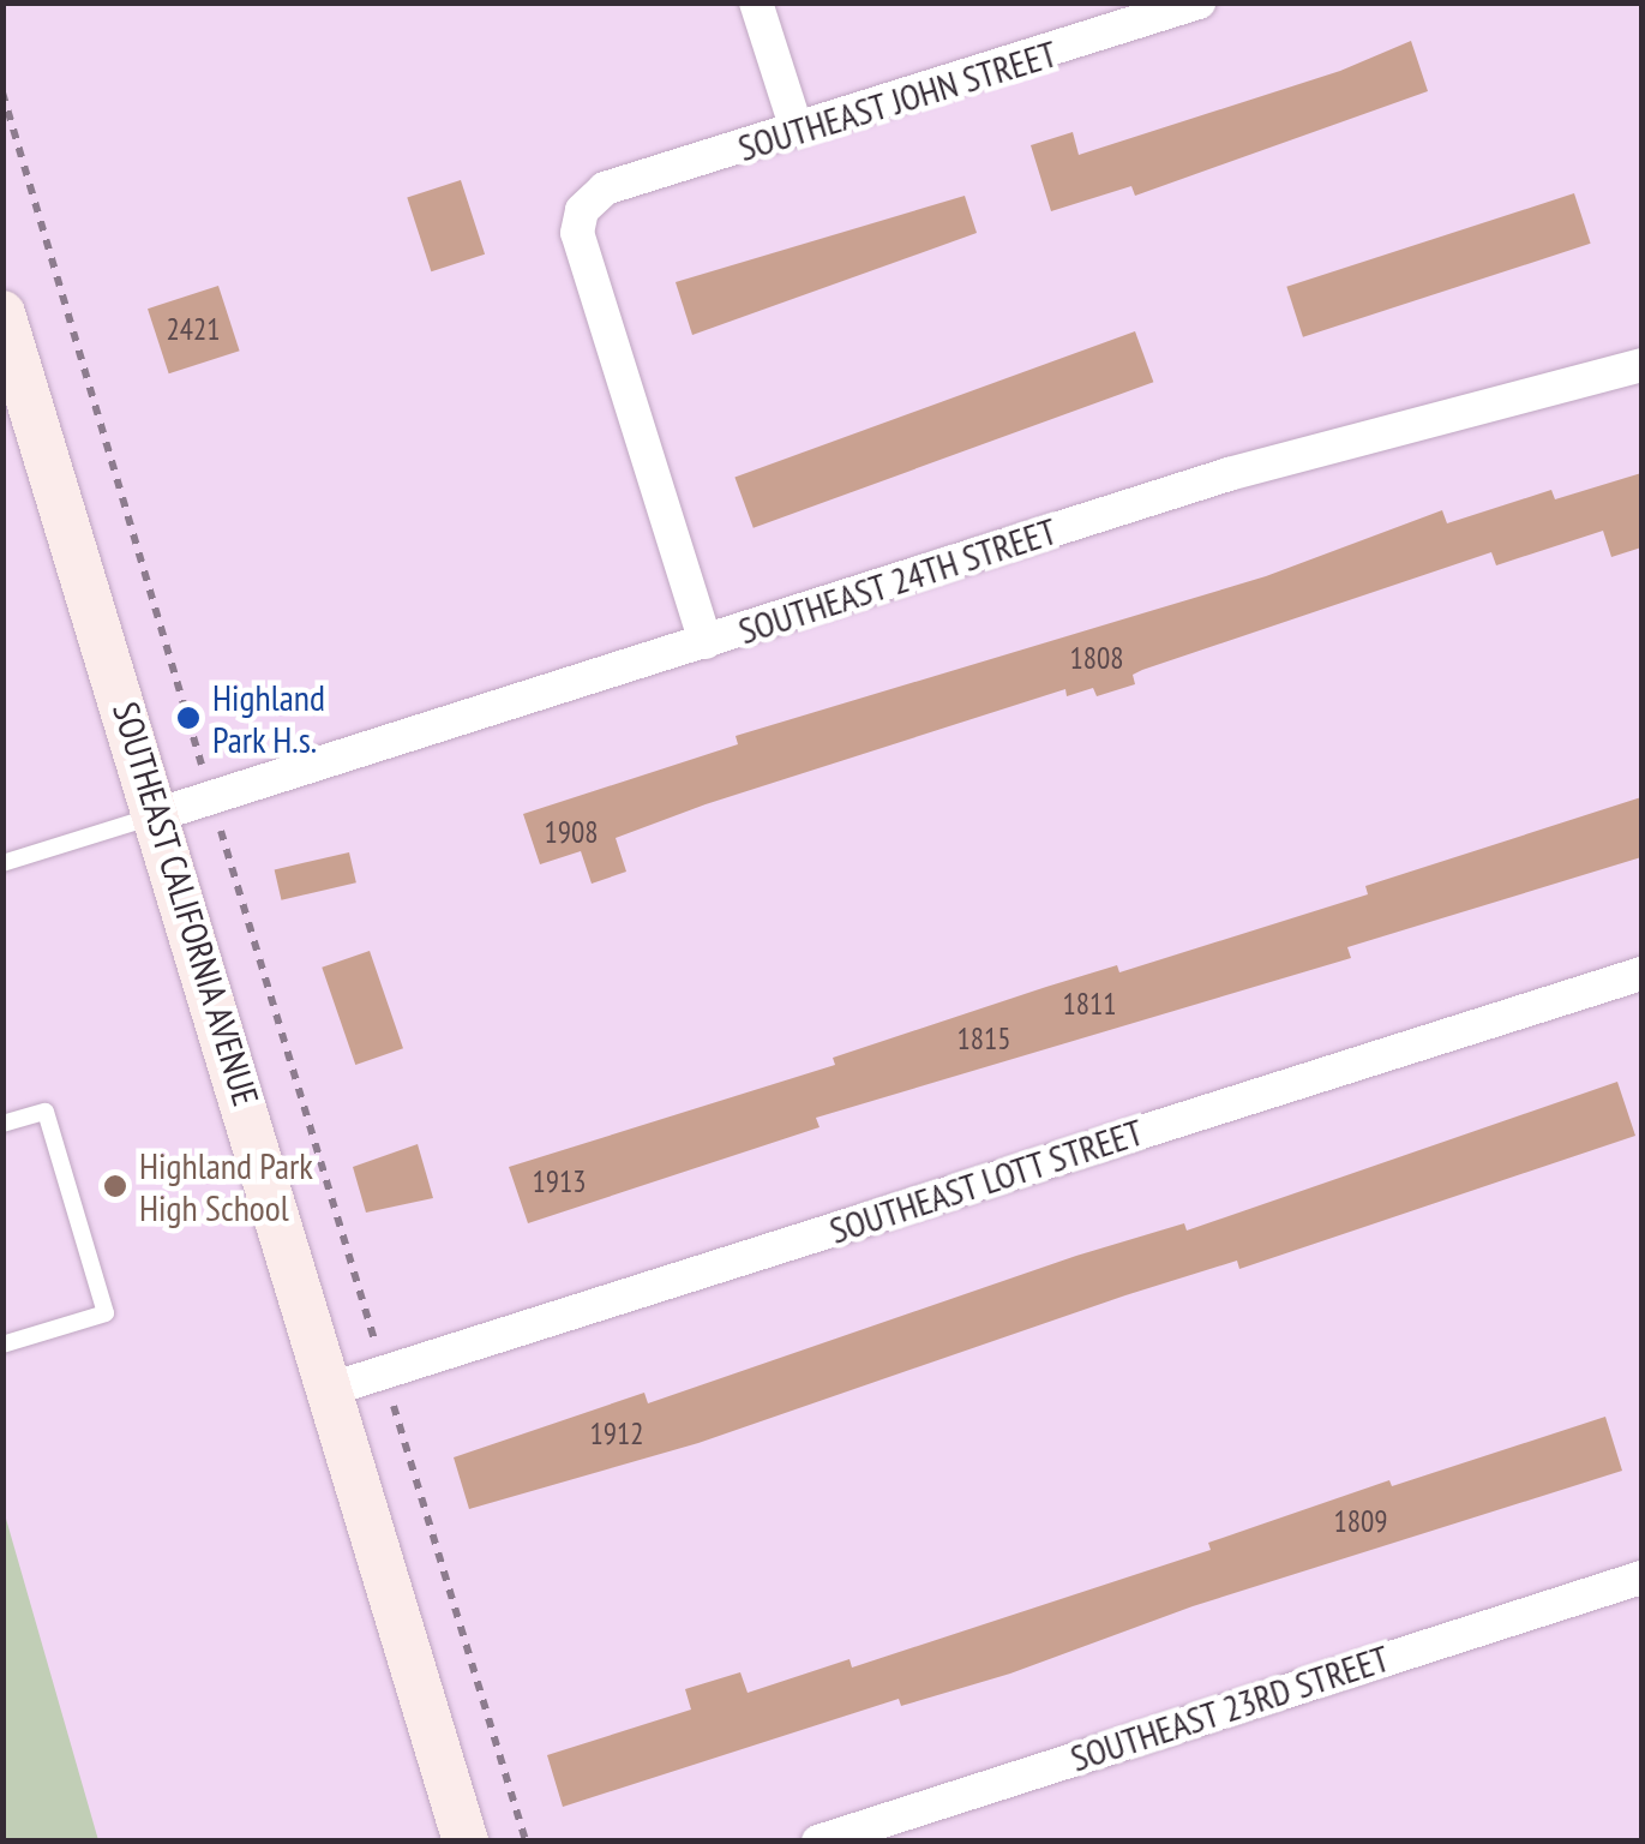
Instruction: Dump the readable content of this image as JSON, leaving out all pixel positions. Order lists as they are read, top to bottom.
{
  "streets": {
    "main road": ["SOUTHEAST CALIFORNIA AVENUE"],
    "street": [
      "SOUTHEAST JOHN STREET",
      "SOUTHEAST 24TH STREET",
      "SOUTHEAST LOTT STREET",
      "SOUTHEAST 23RD STREET"
    ]
  },
  "crossings": [
    ["SOUTHEAST JOHN STREET", "SOUTHEAST 24TH STREET"],
    ["SOUTHEAST 24TH STREET", "SOUTHEAST CALIFORNIA AVENUE"],
    ["SOUTHEAST CALIFORNIA AVENUE", "SOUTHEAST LOTT STREET"]
  ],
  "places": ["Highland Park H.s.", "Highland Park High School"],
  "house_numbers": [
    "2421",
    "1808",
    "1908",
    "1811",
    "1815",
    "1913",
    "1912",
    "1809"
  ]
}
